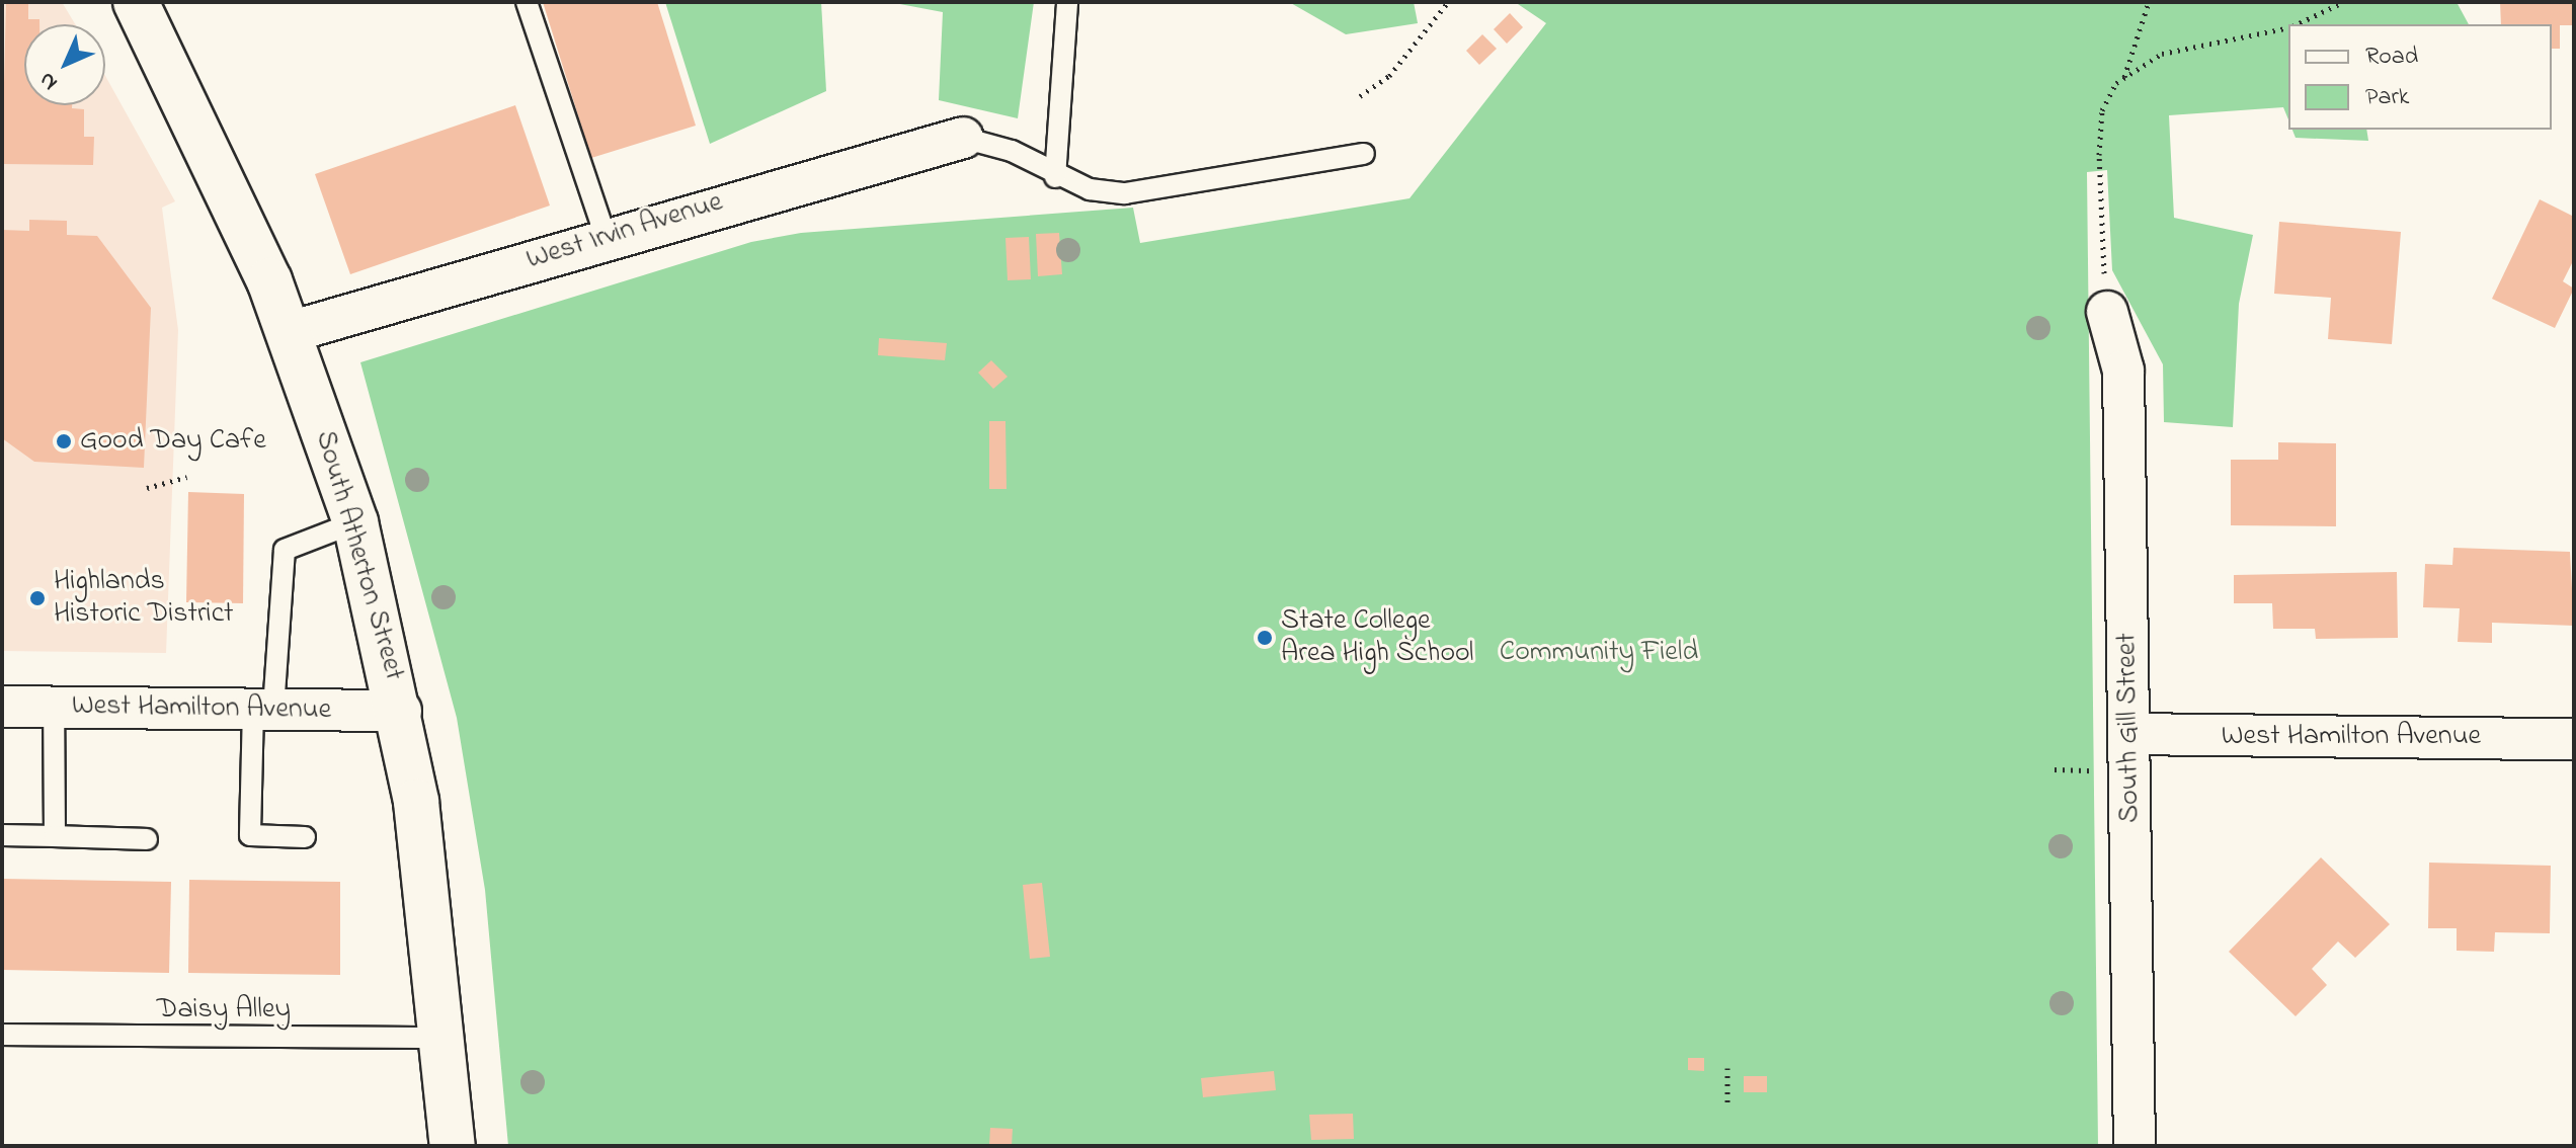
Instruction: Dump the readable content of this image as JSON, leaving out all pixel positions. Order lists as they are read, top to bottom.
{
  "streets": {
    "main road": ["South Atherton Street"],
    "street": ["West Irvin Avenue", "West Hamilton Avenue", "South Gill Street"],
    "lane": ["Daisy Alley"]
  },
  "crossings": [
    ["West Irvin Avenue", "South Atherton Street"],
    ["South Atherton Street", "West Hamilton Avenue"],
    ["South Atherton Street", "Daisy Alley"],
    ["West Hamilton Avenue", "South Gill Street"]
  ],
  "parks": ["Community Field"],
  "places": ["Good Day Cafe", "Highlands Historic District", "State College Area High School"],
  "legend": ["Road", "Park"],
  "north": "bottom left"
}
